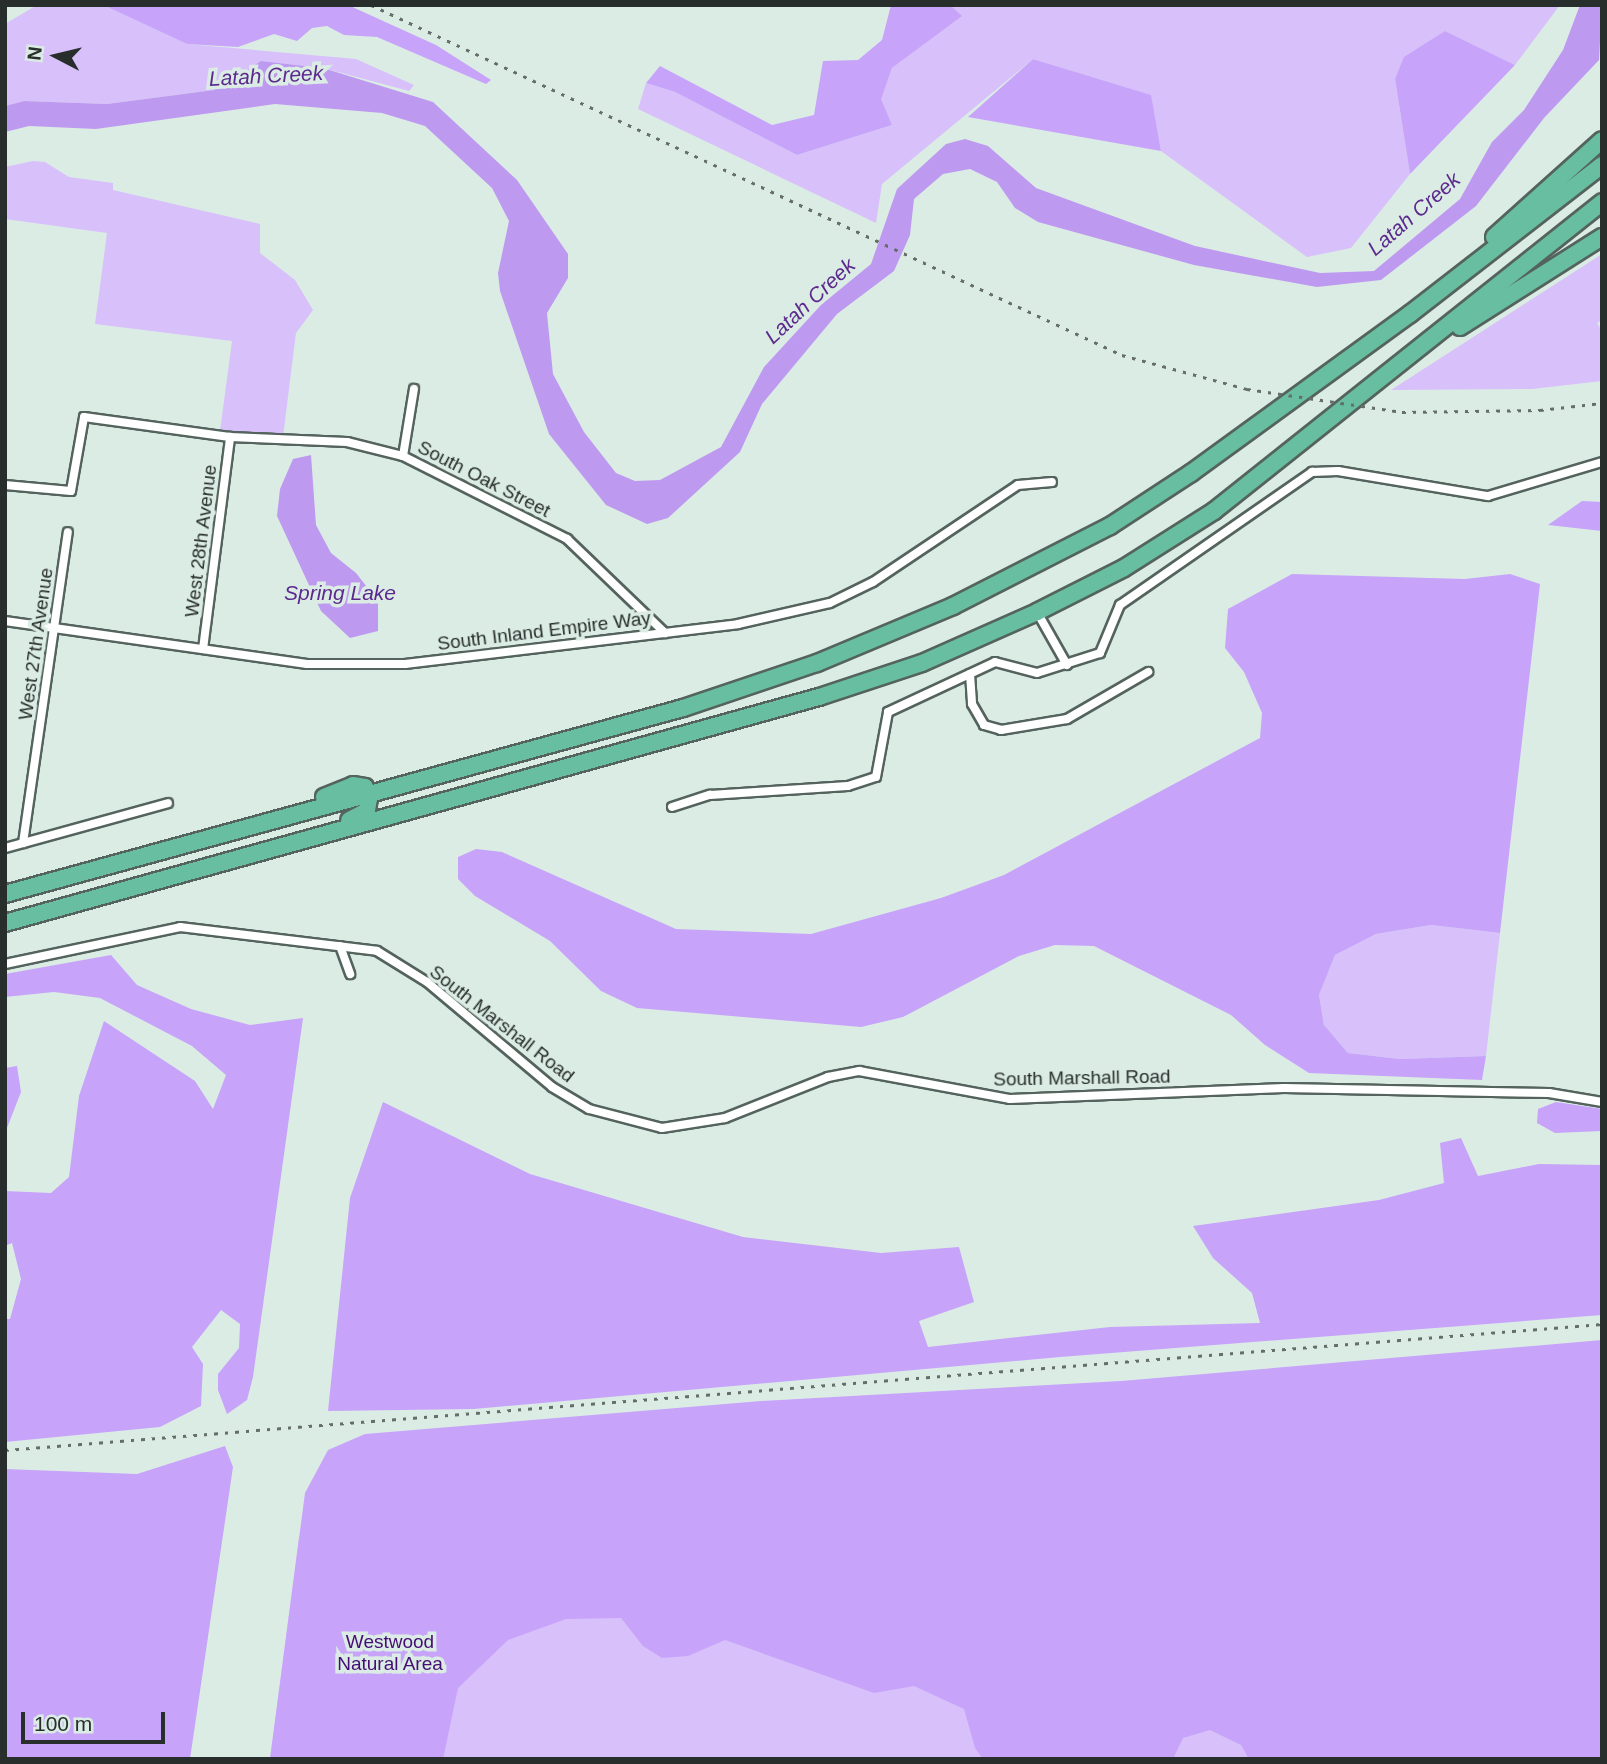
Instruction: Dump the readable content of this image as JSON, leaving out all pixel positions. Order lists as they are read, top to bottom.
{
  "streets": {
    "street": [
      "South Oak Street",
      "West 28th Avenue",
      "South Inland Empire Way",
      "West 27th Avenue",
      "South Marshall Road"
    ]
  },
  "crossings": [
    ["South Oak Street", "West 28th Avenue"],
    ["South Oak Street", "South Inland Empire Way"],
    ["West 28th Avenue", "South Inland Empire Way"],
    ["South Inland Empire Way", "West 27th Avenue"]
  ],
  "water": ["Latah Creek", "Spring Lake"],
  "parks": ["Westwood Natural Area"],
  "scale_bar": "100 m",
  "north": "left"
}
